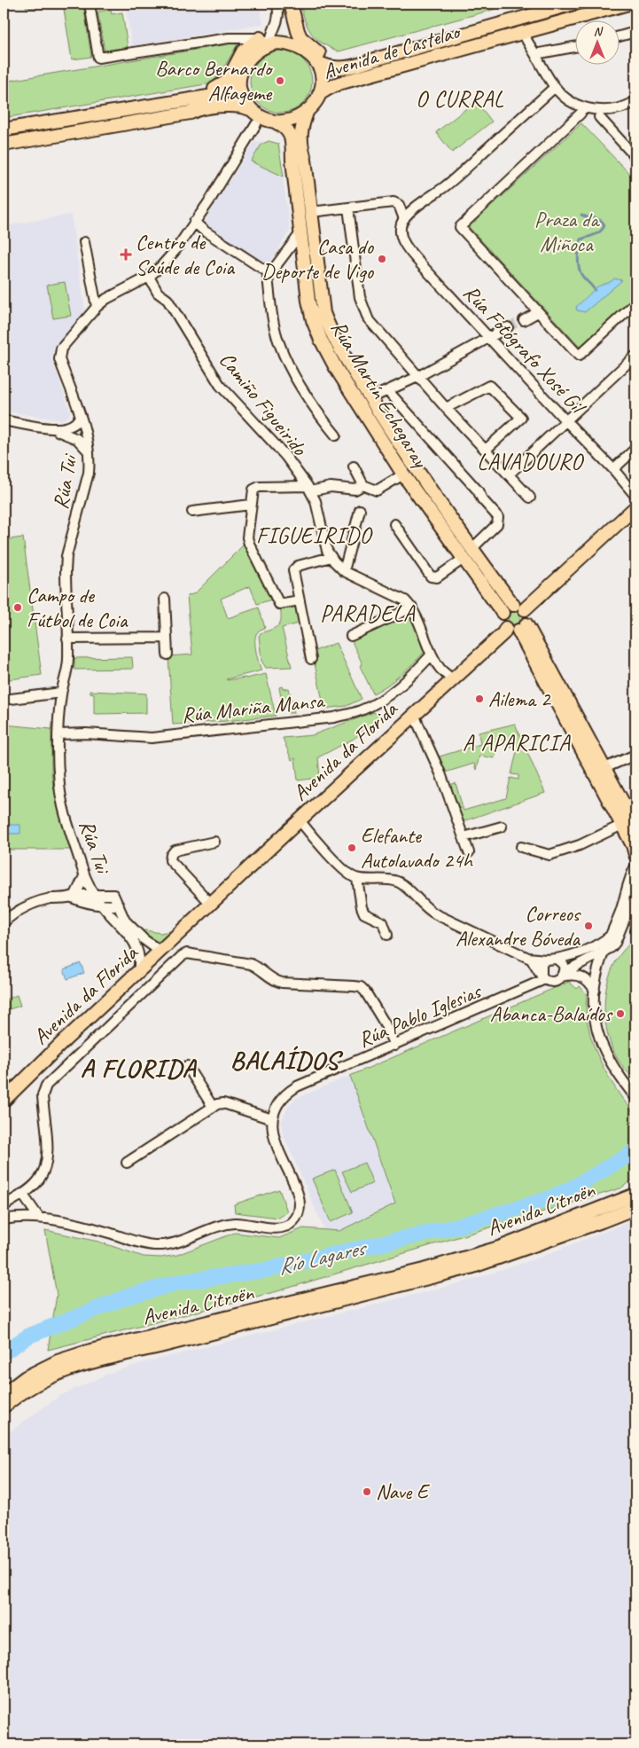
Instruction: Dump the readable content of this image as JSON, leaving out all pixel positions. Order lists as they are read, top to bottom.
{
  "streets": {
    "main road": [
      "Avenida de Castelao",
      "Rúa Martín Echegaray",
      "Avenida da Florida",
      "Avenida Citroën"
    ],
    "street": [
      "Rúa Fotógrafo Xosé Gil",
      "Camiño Figueirido",
      "Rúa Tui",
      "Rúa Mariña Mansa",
      "Rúa Pablo Iglesias"
    ]
  },
  "crossings": [
    ["Avenida de Castelao", "Rúa Martín Echegaray"],
    ["Rúa Martín Echegaray", "Avenida da Florida"],
    ["Camiño Figueirido", "Rúa Tui"],
    ["Rúa Tui", "Rúa Mariña Mansa"],
    ["Rúa Tui", "Avenida da Florida"]
  ],
  "districts": [
    "O CURRAL",
    "LAVADOURO",
    "FIGUEIRIDO",
    "PARADELA",
    "A APARICIA",
    "BALAÍDOS",
    "A FLORIDA"
  ],
  "water": ["Río Lagares"],
  "parks": ["Praza da Miñoca"],
  "places": {
    "other": [
      "Barco Bernardo Alfageme",
      "Casa do Deporte de Vigo",
      "Campo de Fútbol de Coia",
      "Ailema 2",
      "Elefante Autolavado 24h",
      "Correos Alexandre Bóveda",
      "Abanca-Balaídos",
      "Nave E"
    ],
    "health": ["Centro de Saúde de Coia"]
  },
  "north": "top"
}
